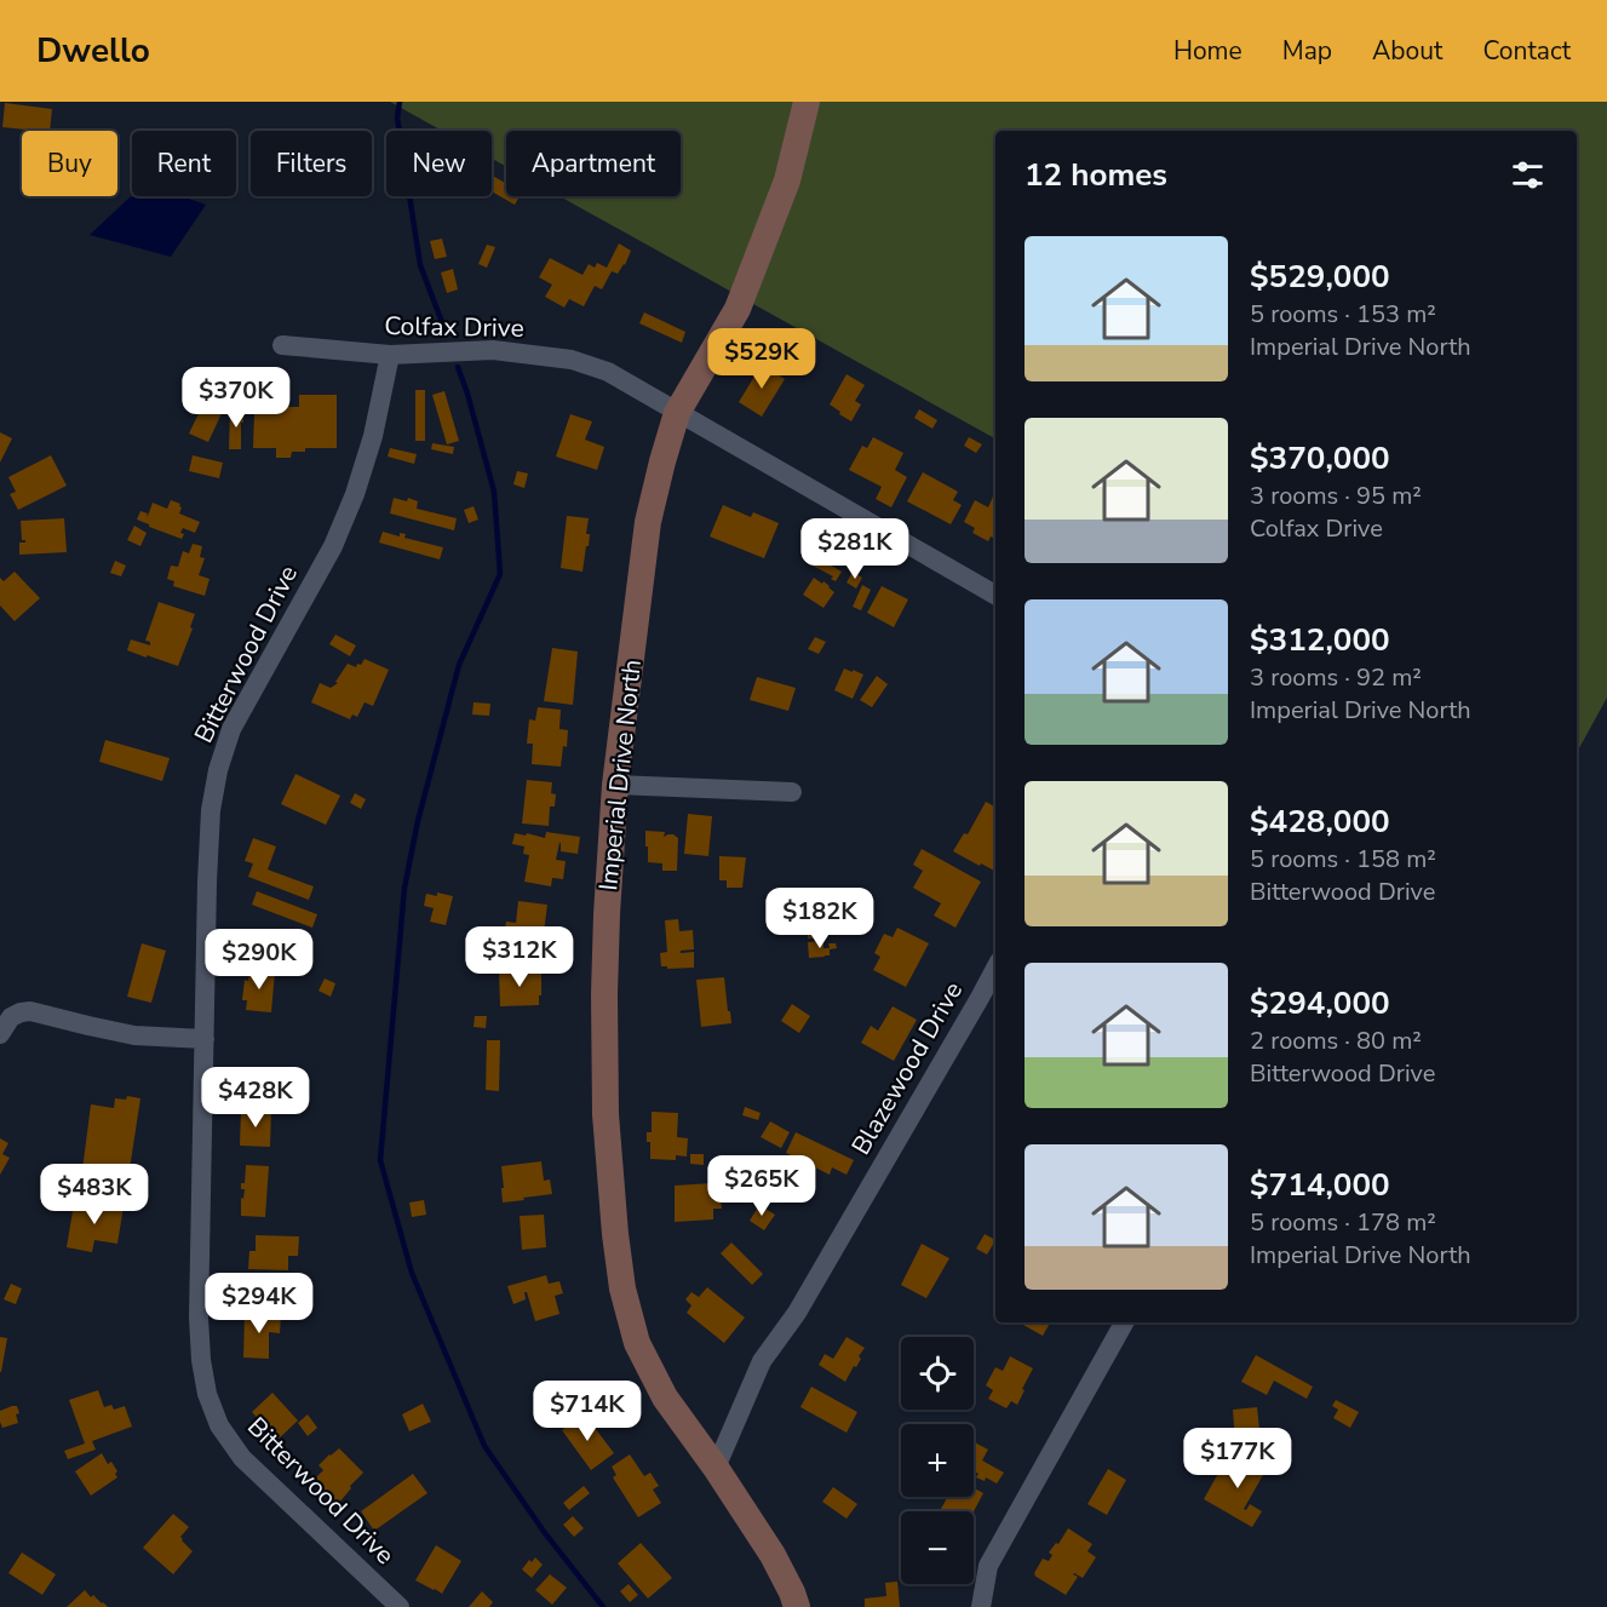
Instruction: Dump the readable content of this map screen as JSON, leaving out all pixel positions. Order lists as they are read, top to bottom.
{
  "streets": {
    "street": [
      "Colfax Drive",
      "Bitterwood Drive",
      "Imperial Drive North",
      "Blazewood Drive"
    ]
  },
  "crossings": [
    ["Colfax Drive", "Bitterwood Drive"],
    ["Colfax Drive", "Imperial Drive North"],
    ["Imperial Drive North", "Blazewood Drive"]
  ],
  "page": {
    "header": "Dwello",
    "nav": [
      "Home",
      "Map",
      "About",
      "Contact"
    ],
    "chip": [
      "Buy",
      "Rent",
      "Filters",
      "New",
      "Apartment"
    ],
    "heading": "12 homes",
    "list": [
      {
        "name": "$529,000",
        "note": "5 rooms · 153 m² · Imperial Drive North"
      },
      {
        "name": "$370,000",
        "note": "3 rooms · 95 m² · Colfax Drive"
      },
      {
        "name": "$312,000",
        "note": "3 rooms · 92 m² · Imperial Drive North"
      },
      {
        "name": "$428,000",
        "note": "5 rooms · 158 m² · Bitterwood Drive"
      },
      {
        "name": "$294,000",
        "note": "2 rooms · 80 m² · Bitterwood Drive"
      },
      {
        "name": "$714,000",
        "note": "5 rooms · 178 m² · Imperial Drive North"
      }
    ],
    "price": [
      "$529K",
      "$370K",
      "$281K",
      "$182K",
      "$312K",
      "$290K",
      "$428K",
      "$265K",
      "$483K",
      "$294K",
      "$714K",
      "$177K"
    ],
    "map_buttons": ["+", "−"]
  }
}
